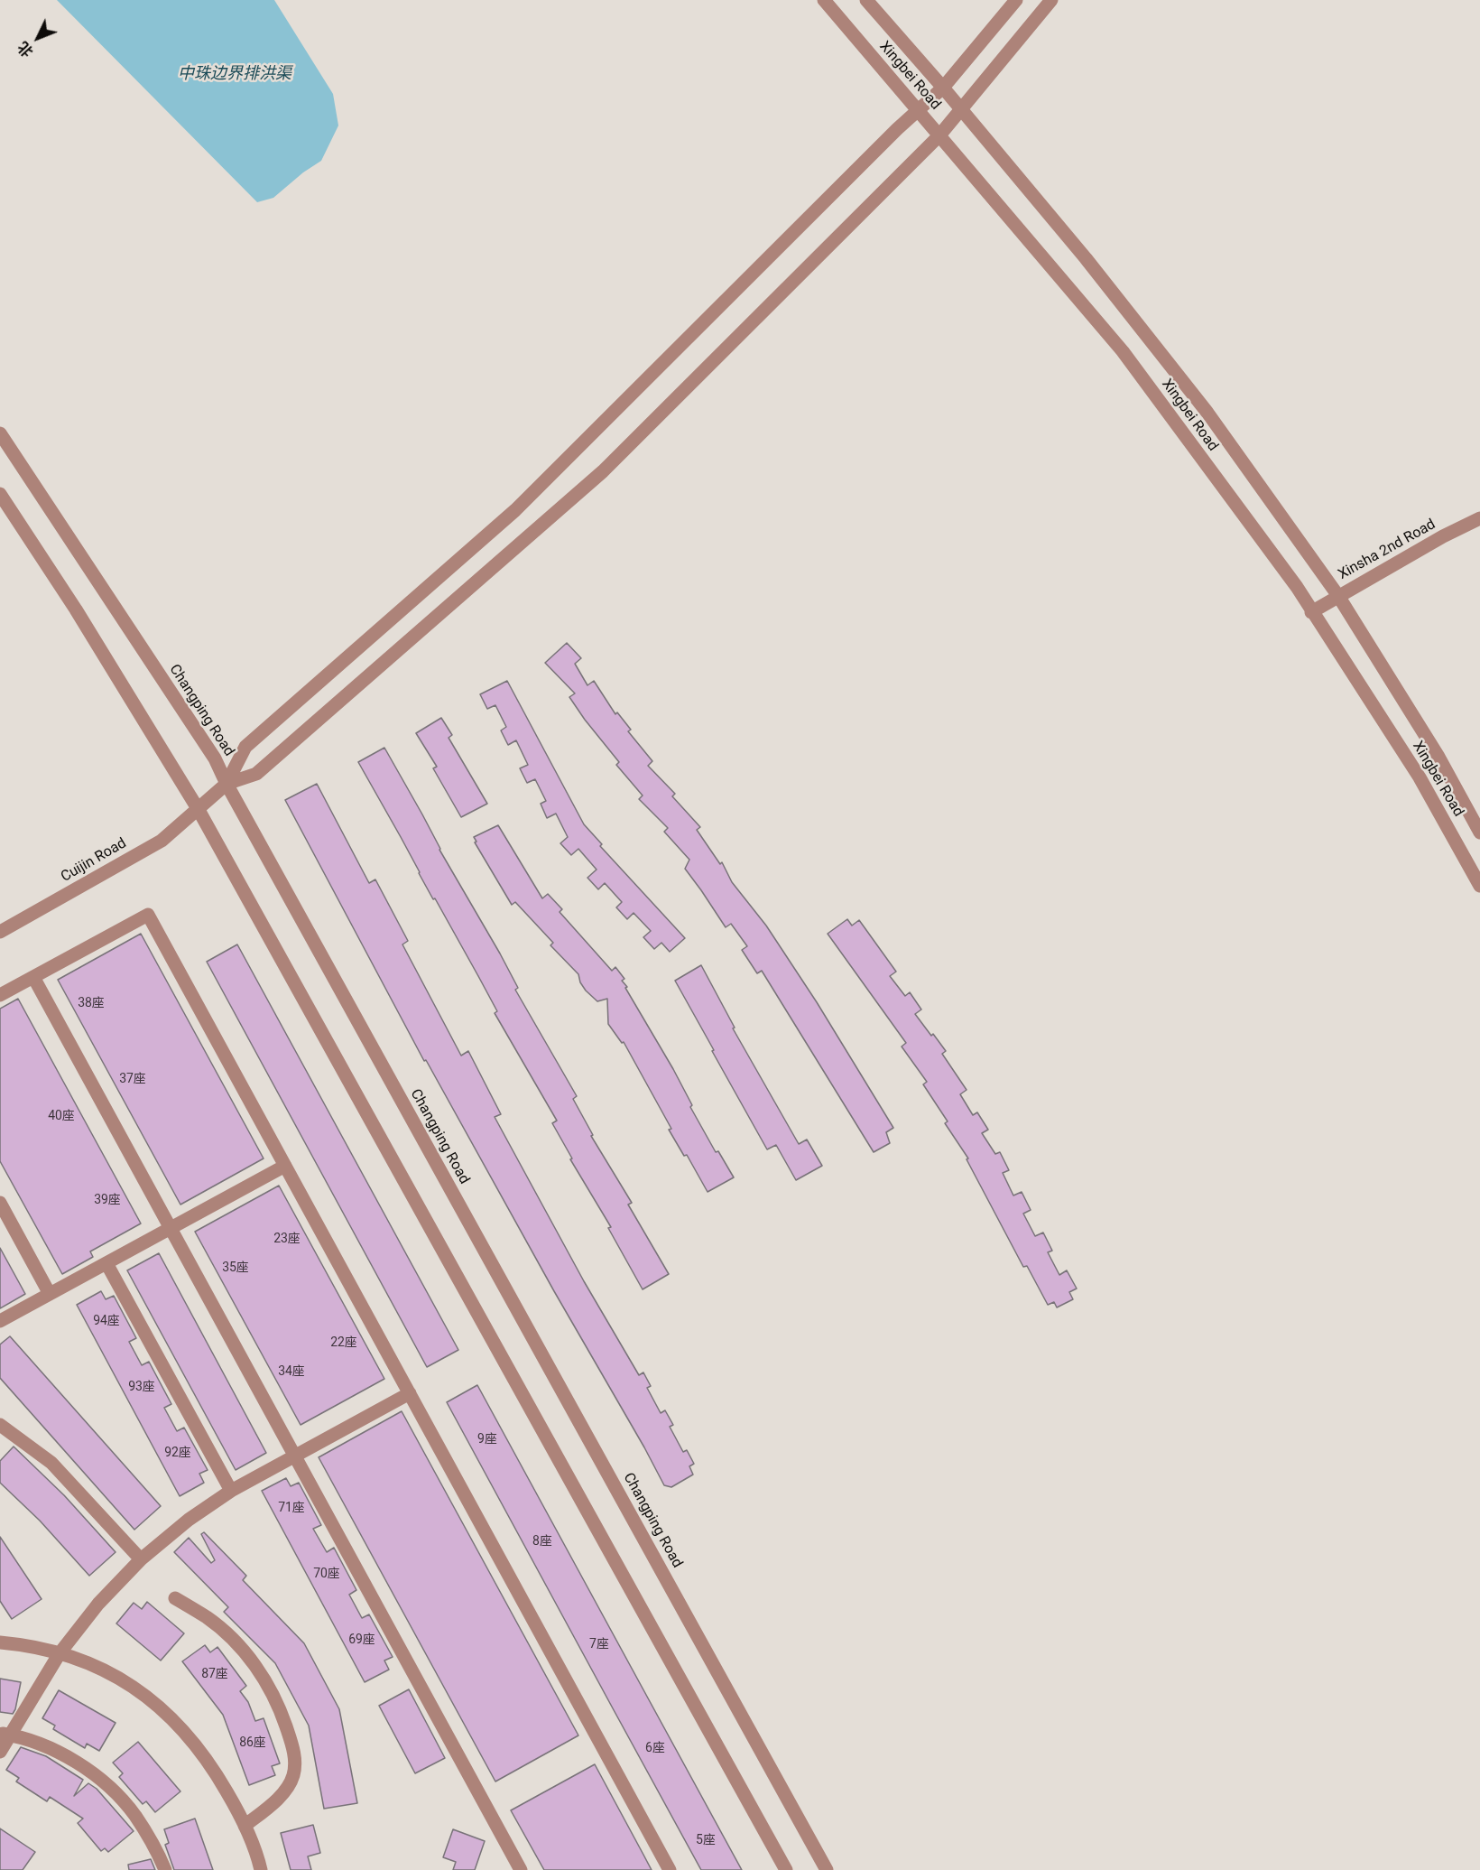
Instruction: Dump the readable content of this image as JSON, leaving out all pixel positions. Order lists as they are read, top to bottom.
{
  "streets": {
    "street": [
      "Xingbei Road",
      "Xinsha 2nd Road",
      "Changping Road",
      "Cuijin Road"
    ]
  },
  "crossings": [
    ["Xingbei Road", "Xinsha 2nd Road"],
    ["Changping Road", "Cuijin Road"]
  ],
  "water": ["中珠边界排洪渠"],
  "house_numbers": [
    "38座",
    "37座",
    "40座",
    "39座",
    "23座",
    "35座",
    "94座",
    "22座",
    "34座",
    "93座",
    "9座",
    "92座",
    "71座",
    "8座",
    "70座",
    "69座",
    "7座",
    "87座",
    "86座",
    "6座",
    "5座"
  ],
  "north": "bottom left"
}
